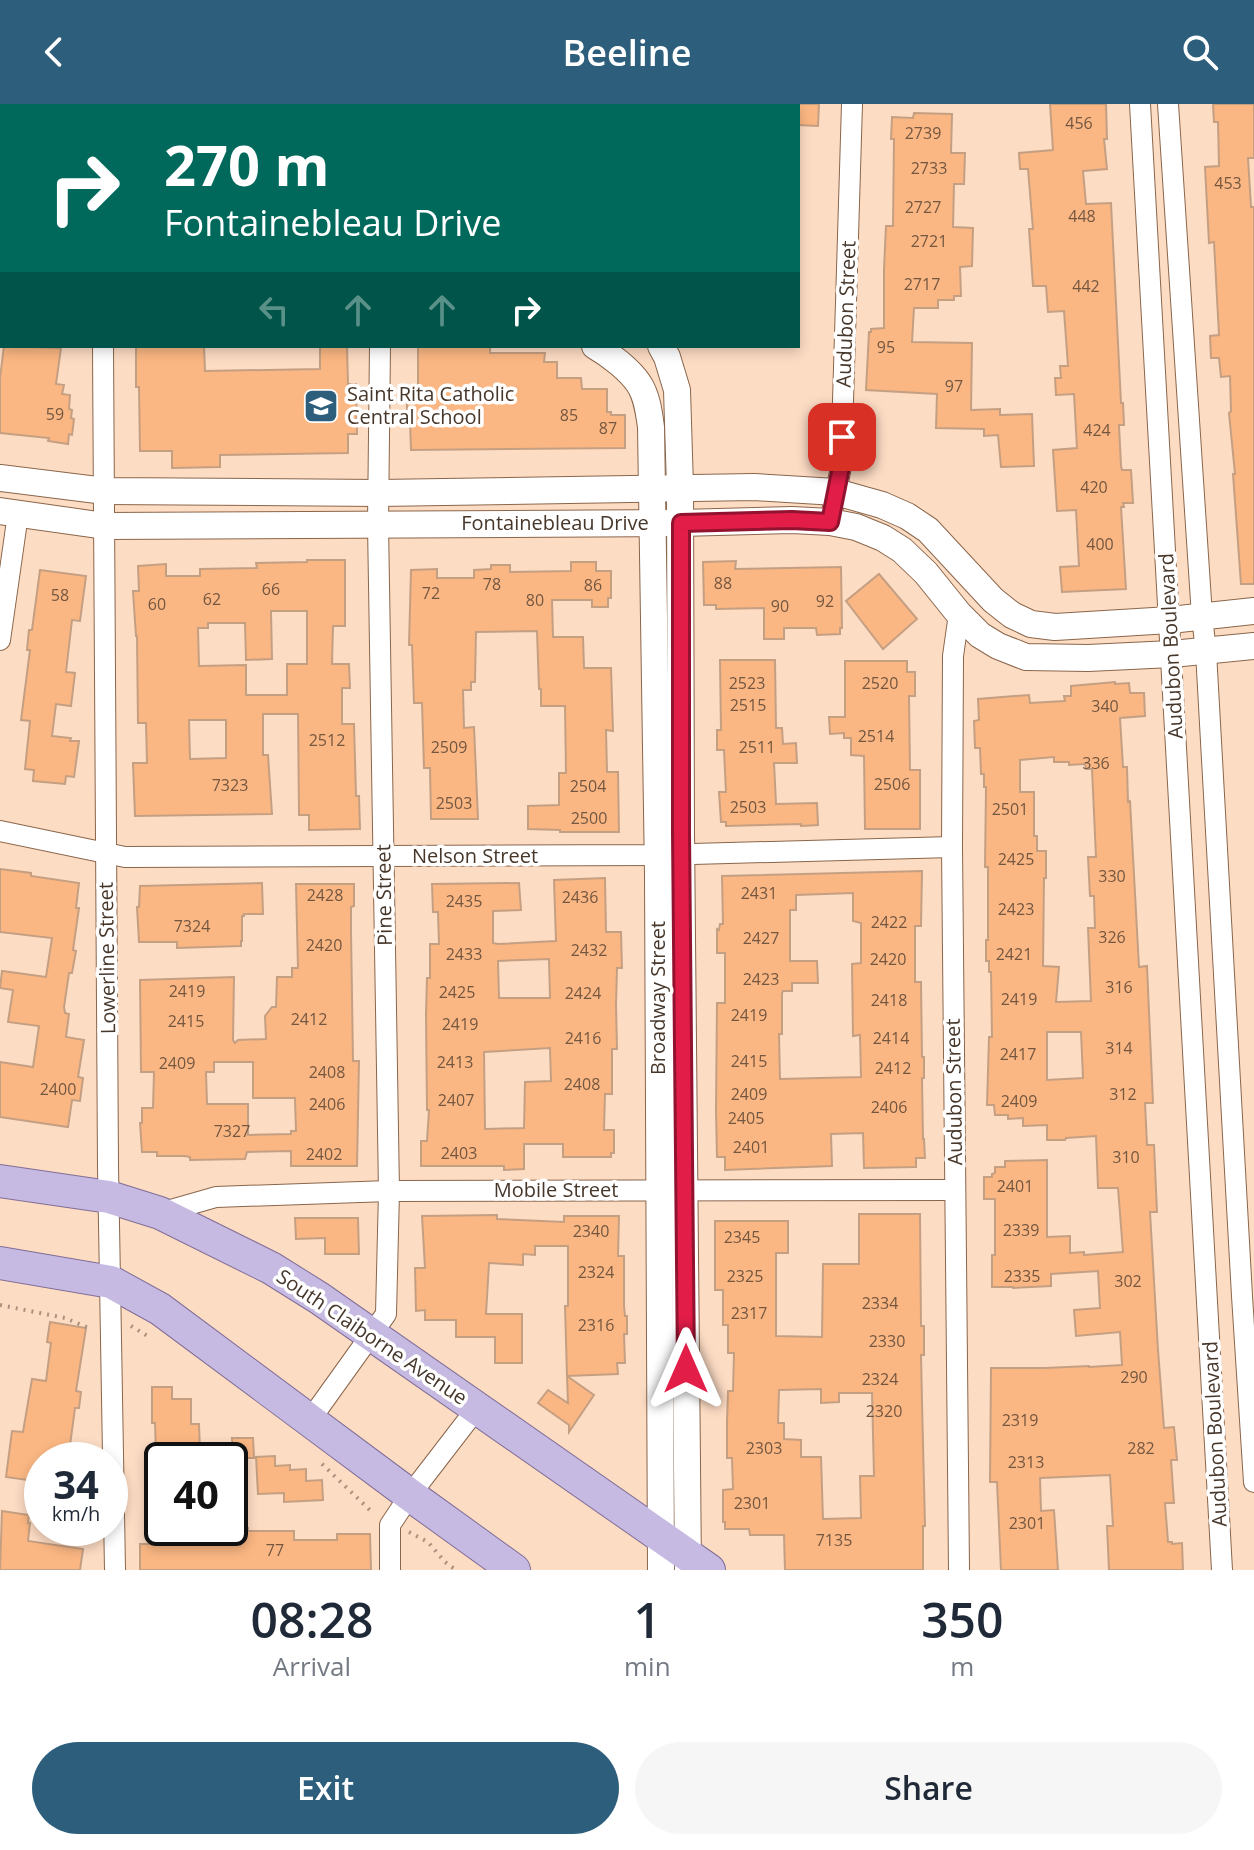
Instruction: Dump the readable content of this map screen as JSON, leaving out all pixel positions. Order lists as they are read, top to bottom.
{
  "streets": {
    "main road": ["South Claiborne Avenue"],
    "street": [
      "Audubon Street",
      "Fontainebleau Drive",
      "Audubon Boulevard",
      "Nelson Street",
      "Pine Street",
      "Lowerline Street",
      "Broadway Street",
      "Mobile Street"
    ]
  },
  "crossings": [
    ["Audubon Street", "Fontainebleau Drive"],
    ["Audubon Street", "Nelson Street"],
    ["Audubon Street", "Mobile Street"],
    ["Fontainebleau Drive", "Audubon Boulevard"],
    ["Fontainebleau Drive", "Pine Street"],
    ["Fontainebleau Drive", "Lowerline Street"],
    ["Fontainebleau Drive", "Broadway Street"],
    ["Nelson Street", "Pine Street"],
    ["Nelson Street", "Lowerline Street"],
    ["Nelson Street", "Broadway Street"],
    ["Pine Street", "Mobile Street"],
    ["Pine Street", "South Claiborne Avenue"],
    ["Lowerline Street", "South Claiborne Avenue"],
    ["Broadway Street", "Mobile Street"],
    ["Broadway Street", "South Claiborne Avenue"],
    ["Mobile Street", "South Claiborne Avenue"]
  ],
  "places": {
    "school or university": ["Saint Rita Catholic Central School"]
  },
  "house_numbers": [
    "456",
    "2739",
    "2733",
    "453",
    "2727",
    "448",
    "2721",
    "2717",
    "442",
    "95",
    "97",
    "59",
    "85",
    "87",
    "424",
    "420",
    "400",
    "88",
    "78",
    "86",
    "66",
    "72",
    "58",
    "62",
    "80",
    "92",
    "60",
    "90",
    "2523",
    "2520",
    "2515",
    "340",
    "2514",
    "2512",
    "2509",
    "2511",
    "336",
    "2506",
    "7323",
    "2504",
    "2503",
    "2503",
    "2501",
    "2500",
    "2425",
    "330",
    "2431",
    "2428",
    "2436",
    "2435",
    "2423",
    "2422",
    "7324",
    "326",
    "2427",
    "2420",
    "2432",
    "2433",
    "2421",
    "2420",
    "2423",
    "316",
    "2419",
    "2425",
    "2424",
    "2419",
    "2418",
    "2419",
    "2412",
    "2415",
    "2419",
    "2416",
    "2414",
    "314",
    "2417",
    "2415",
    "2413",
    "2409",
    "2412",
    "2408",
    "2408",
    "2400",
    "2409",
    "312",
    "2407",
    "2409",
    "2406",
    "2406",
    "2405",
    "7327",
    "2401",
    "2403",
    "2402",
    "310",
    "2401",
    "2339",
    "2340",
    "2345",
    "2324",
    "2325",
    "2335",
    "302",
    "2334",
    "2317",
    "2316",
    "2330",
    "290",
    "2324",
    "2320",
    "2319",
    "2303",
    "282",
    "2313",
    "2301",
    "2301",
    "7135",
    "77"
  ],
  "page": {
    "header": "Beeline",
    "turn": ["270 m", "Fontainebleau Drive"],
    "speed": "34 km/h",
    "limit": "40",
    "eta": [
      "08:28",
      "Arrival",
      "1",
      "min",
      "350",
      "m"
    ],
    "buttons": ["Exit", "Share"]
  }
}
